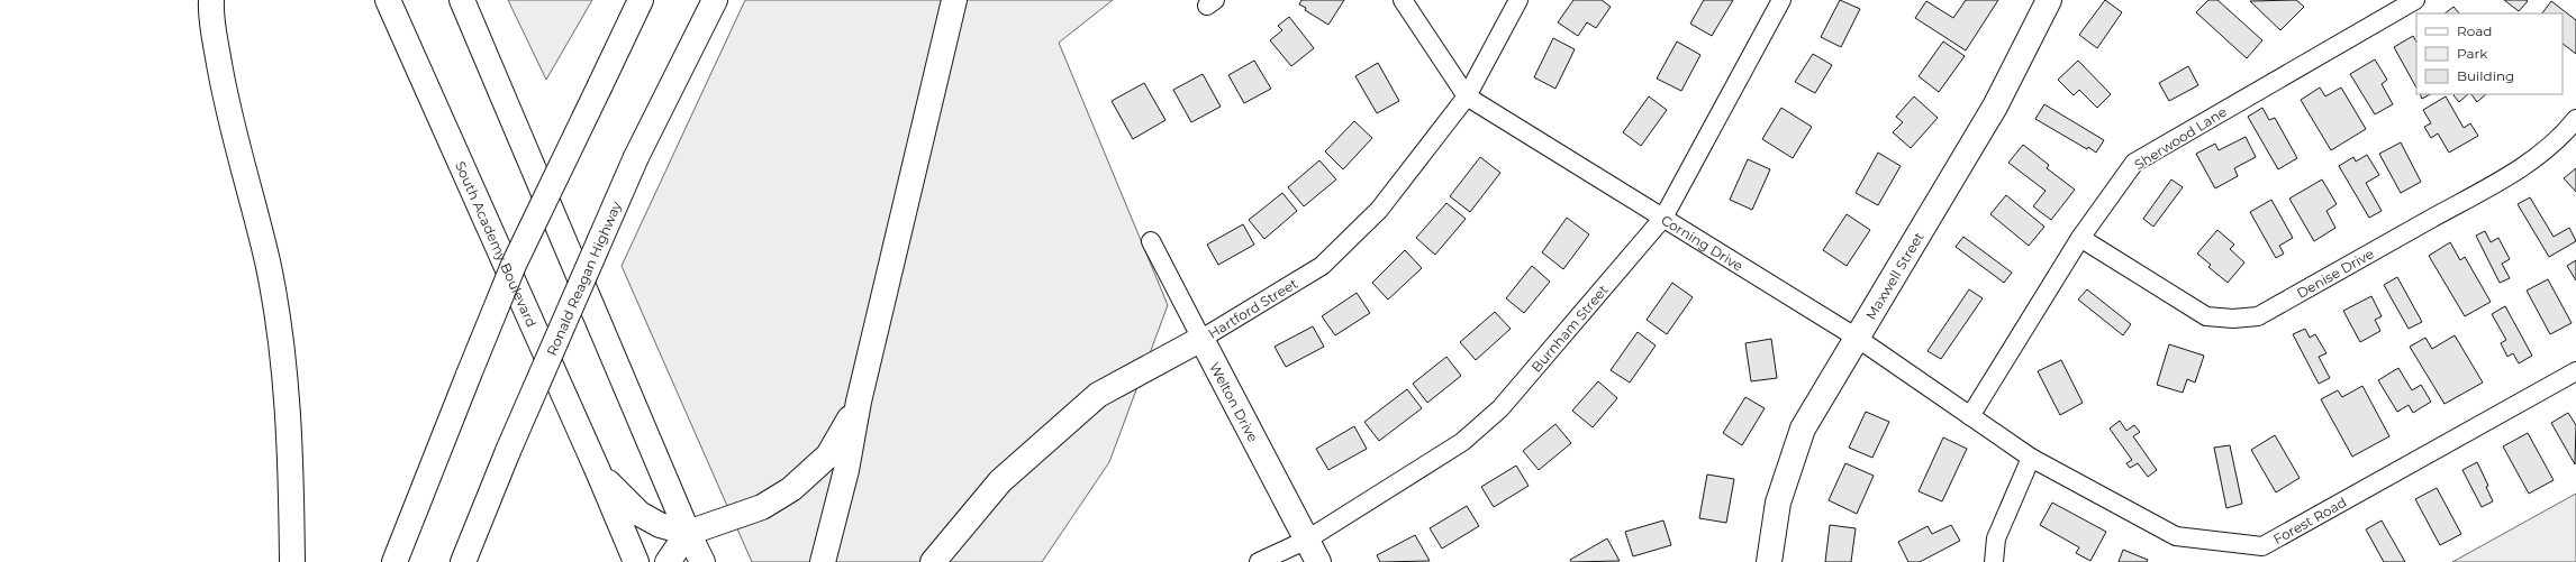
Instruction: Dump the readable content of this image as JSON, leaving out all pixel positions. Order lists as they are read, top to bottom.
{
  "streets": {
    "main road": [
      "South Academy Boulevard",
      "Maxwell Street",
      "Ronald Reagan Highway",
      "Hartford Street",
      "Welton Drive"
    ],
    "street": [
      "Sherwood Lane",
      "Corning Drive",
      "Denise Drive",
      "Burnham Street",
      "Forest Road"
    ]
  },
  "crossings": [
    ["Sherwood Lane", "Corning Drive"],
    ["Sherwood Lane", "Denise Drive"],
    ["Corning Drive", "Maxwell Street"],
    ["Corning Drive", "Hartford Street"],
    ["Corning Drive", "Burnham Street"],
    ["Corning Drive", "Forest Road"],
    ["Hartford Street", "Welton Drive"],
    ["Burnham Street", "Welton Drive"]
  ],
  "legend": ["Road", "Park", "Building"]
}
